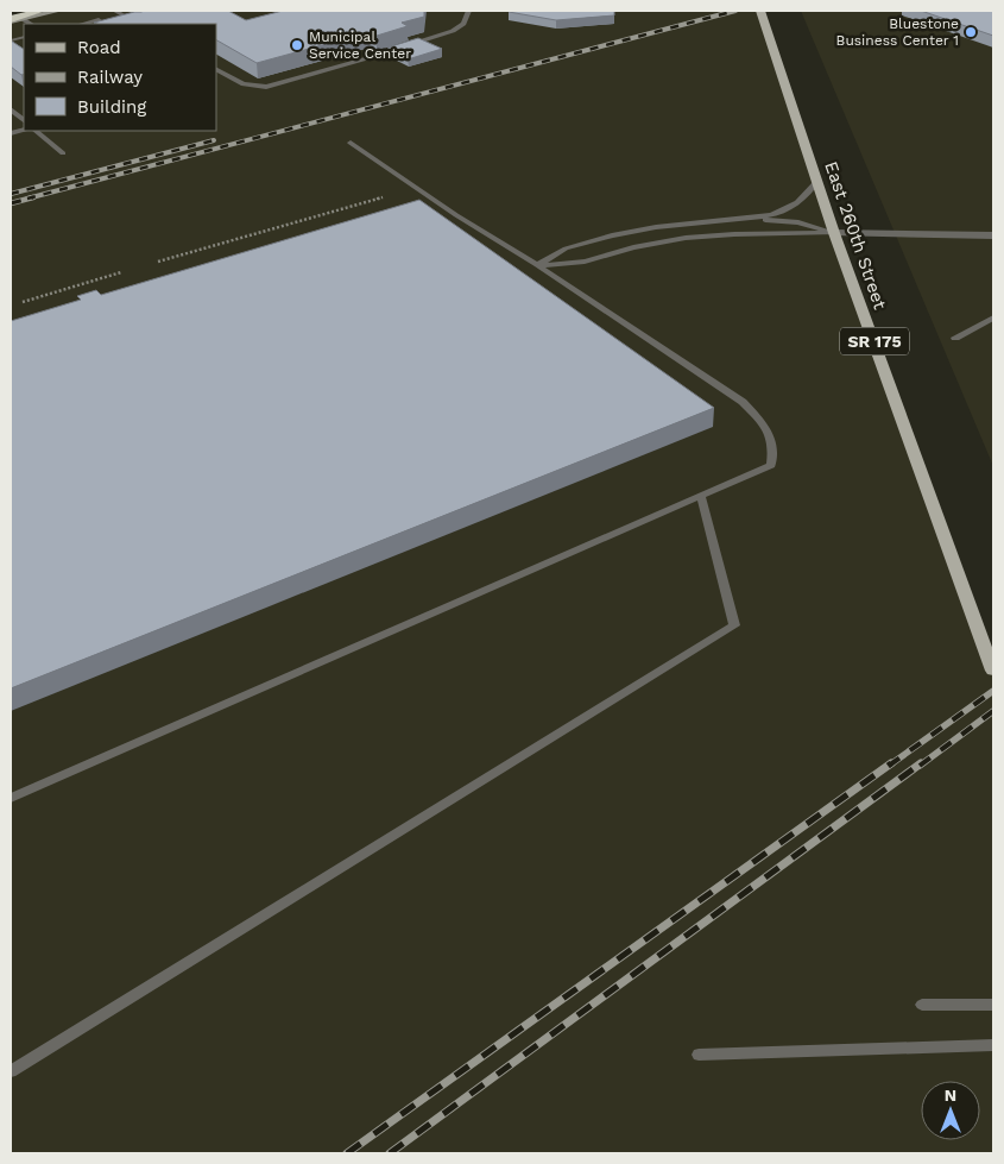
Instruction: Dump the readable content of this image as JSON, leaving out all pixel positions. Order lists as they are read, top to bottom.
{
  "streets": {
    "main road": ["East 260th Street", "SR 175"]
  },
  "places": ["Bluestone Business Center 1", "Municipal Service Center"],
  "legend": ["Road", "Railway", "Building"],
  "north": "top"
}
